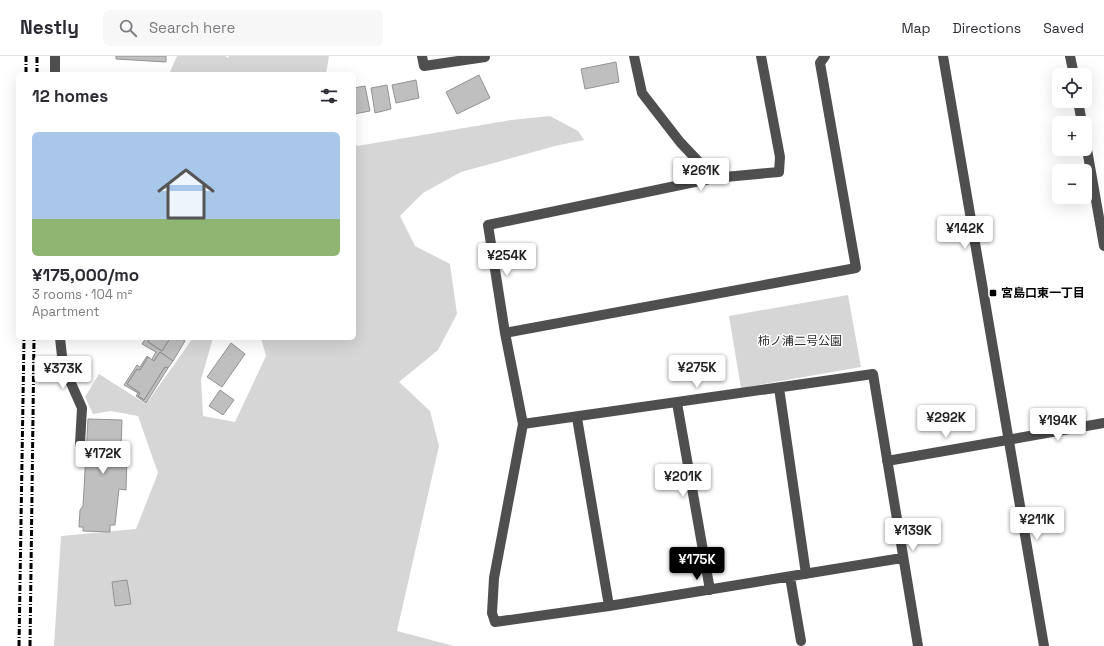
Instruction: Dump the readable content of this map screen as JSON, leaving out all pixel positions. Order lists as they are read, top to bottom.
{
  "parks": ["柿ノ浦二号公園"],
  "places": {
    "transit": ["宮島口東一丁目"]
  },
  "page": {
    "header": "Nestly",
    "search": "Search here",
    "nav": ["Map", "Directions", "Saved"],
    "map_buttons": ["+", "−"],
    "heading": "12 homes",
    "list": [
      {
        "name": "¥175,000/mo",
        "note": "3 rooms · 104 m² · Apartment"
      }
    ],
    "price": [
      "¥261K",
      "¥142K",
      "¥254K",
      "¥275K",
      "¥373K",
      "¥292K",
      "¥194K",
      "¥172K",
      "¥201K",
      "¥211K",
      "¥139K",
      "¥175K"
    ]
  }
}
